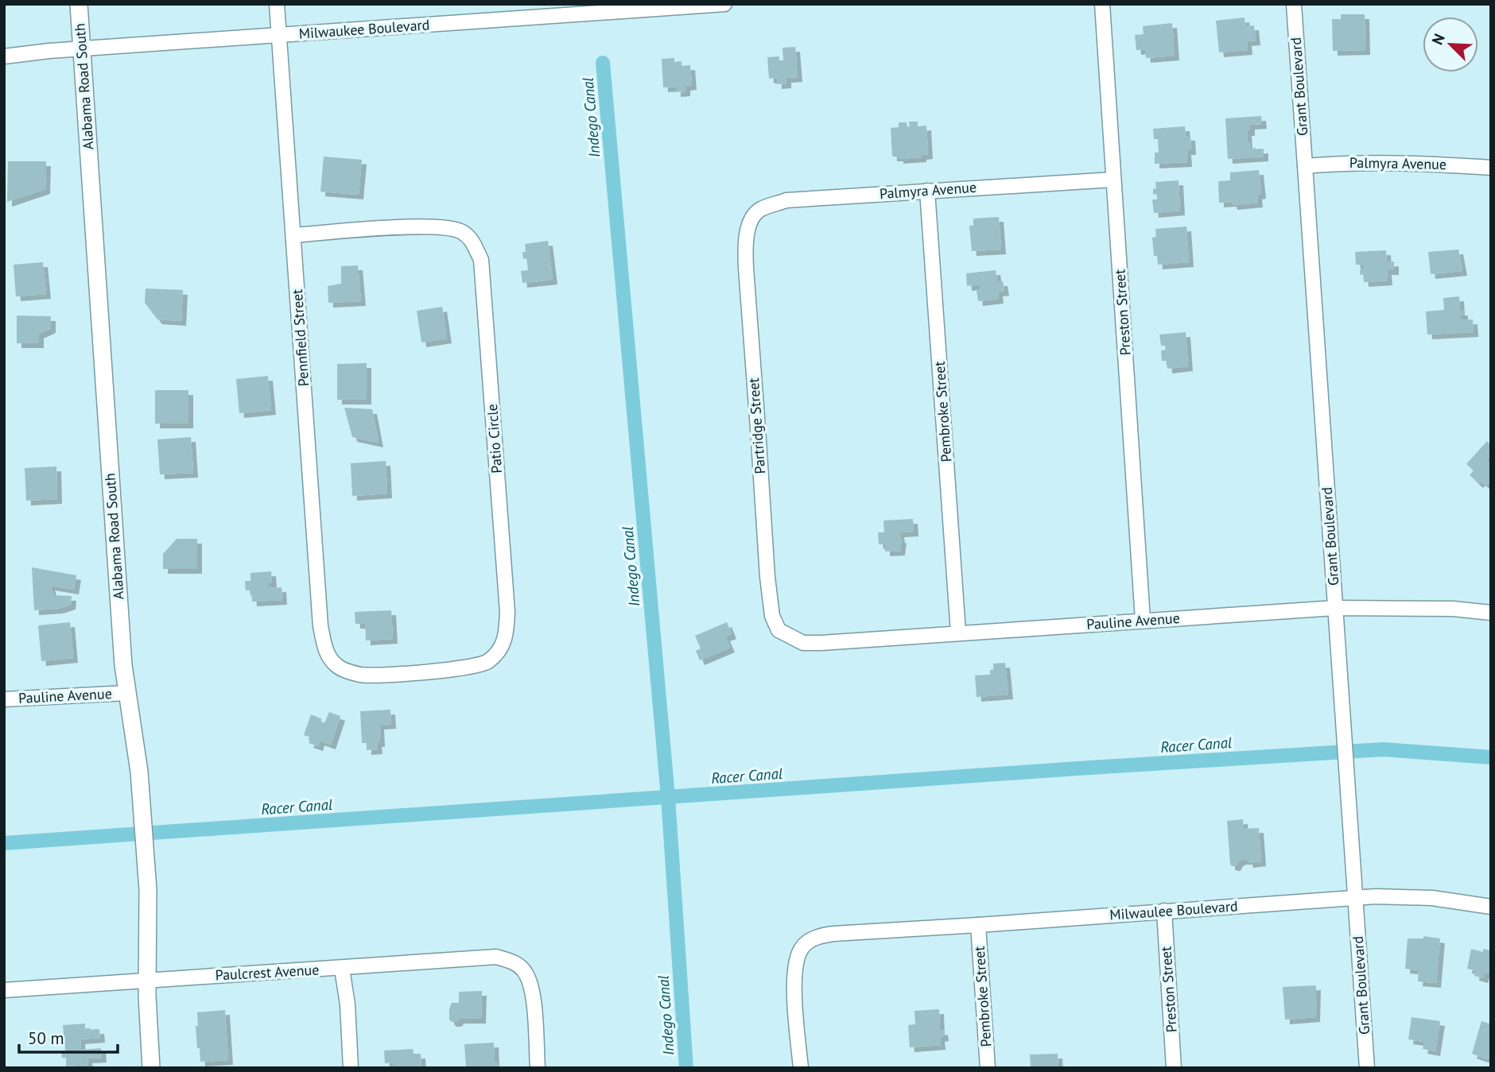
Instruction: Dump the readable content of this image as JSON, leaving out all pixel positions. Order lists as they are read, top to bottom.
{
  "streets": {
    "street": [
      "Milwaukee Boulevard",
      "Alabama Road South",
      "Grant Boulevard",
      "Palmyra Avenue",
      "Preston Street",
      "Pennfield Street",
      "Pembroke Street",
      "Partridge Street",
      "Patio Circle",
      "Pauline Avenue",
      "Milwaulee Boulevard",
      "Paulcrest Avenue"
    ]
  },
  "crossings": [
    ["Milwaukee Boulevard", "Alabama Road South"],
    ["Milwaukee Boulevard", "Pennfield Street"],
    ["Alabama Road South", "Pauline Avenue"],
    ["Alabama Road South", "Paulcrest Avenue"],
    ["Grant Boulevard", "Palmyra Avenue"],
    ["Grant Boulevard", "Pauline Avenue"],
    ["Grant Boulevard", "Milwaulee Boulevard"],
    ["Palmyra Avenue", "Preston Street"],
    ["Palmyra Avenue", "Pembroke Street"],
    ["Palmyra Avenue", "Partridge Street"],
    ["Preston Street", "Pauline Avenue"],
    ["Preston Street", "Milwaulee Boulevard"],
    ["Pennfield Street", "Patio Circle"],
    ["Pembroke Street", "Pauline Avenue"],
    ["Pembroke Street", "Milwaulee Boulevard"],
    ["Partridge Street", "Pauline Avenue"]
  ],
  "water": ["Indego Canal", "Racer Canal"],
  "scale_bar": "50 m",
  "north": "top left"
}
